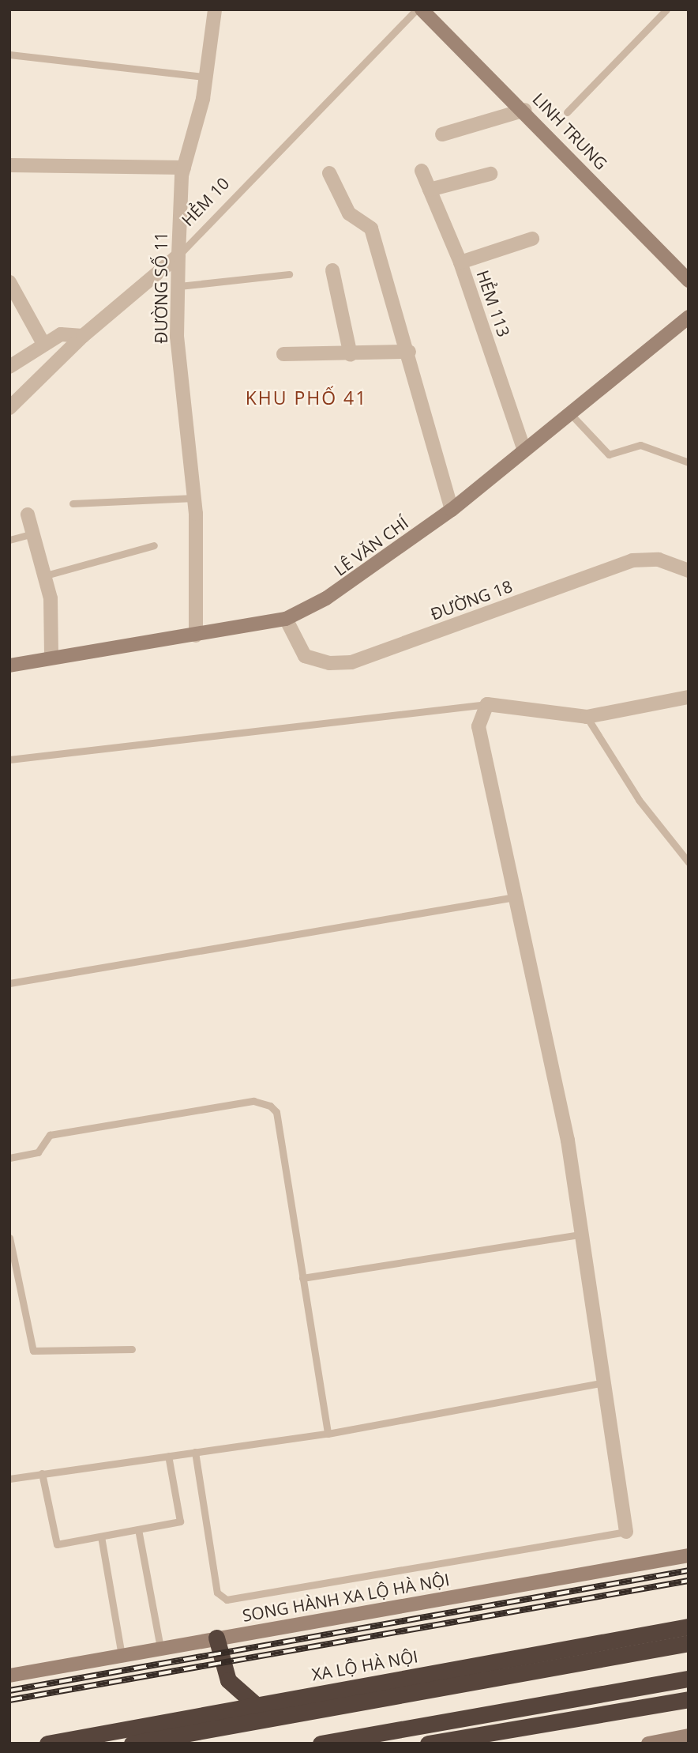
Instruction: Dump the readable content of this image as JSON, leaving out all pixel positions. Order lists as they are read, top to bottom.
{
  "streets": {
    "highway": ["XA LỘ HÀ NỘI"],
    "main road": ["LINH TRUNG", "LÊ VĂN CHÍ", "SONG HÀNH XA LỘ HÀ NỘI"],
    "street": [
      "HẺM 10",
      "ĐƯỜNG SỐ 11",
      "HẺM 113",
      "ĐƯỜNG 18"
    ]
  },
  "crossings": [
    ["HẺM 10", "ĐƯỜNG SỐ 11"],
    ["ĐƯỜNG SỐ 11", "LÊ VĂN CHÍ"],
    ["HẺM 113", "LÊ VĂN CHÍ"],
    ["LÊ VĂN CHÍ", "ĐƯỜNG 18"]
  ],
  "districts": ["KHU PHỐ 41"]
}
